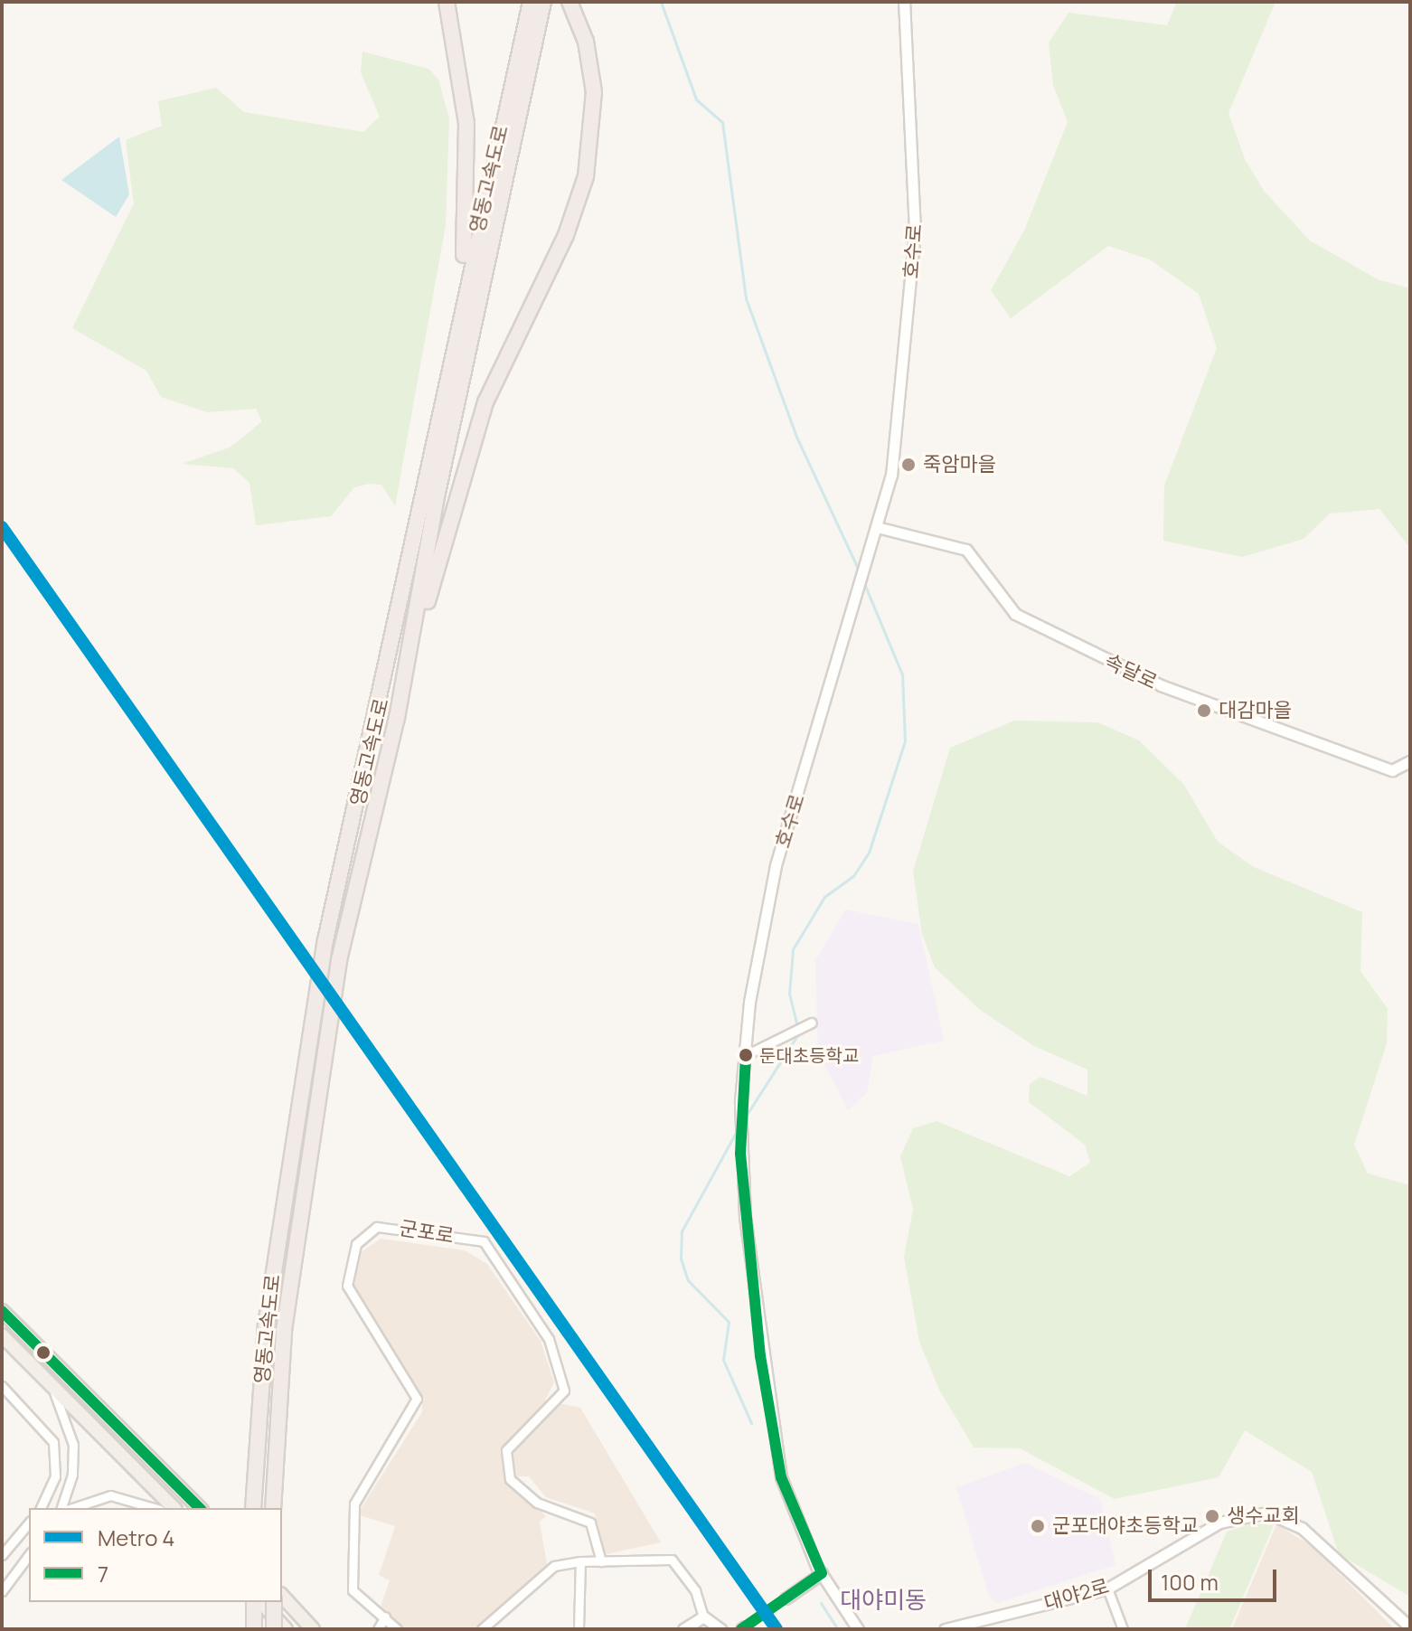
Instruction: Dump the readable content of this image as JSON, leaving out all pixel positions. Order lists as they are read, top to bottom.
{
  "streets": {
    "highway": ["영동고속도로"],
    "street": [
      "호수로",
      "속달로",
      "군포로",
      "대야2로"
    ]
  },
  "crossings": [
    ["호수로", "속달로"]
  ],
  "districts": ["대야미동"],
  "places": [
    "죽암마을",
    "대감마을",
    "둔대초등학교",
    "생수교회",
    "군포대야초등학교"
  ],
  "lines": ["metro line 4", "transit line 7"],
  "legend": ["Metro 4", "7"],
  "scale_bar": "100 m"
}
